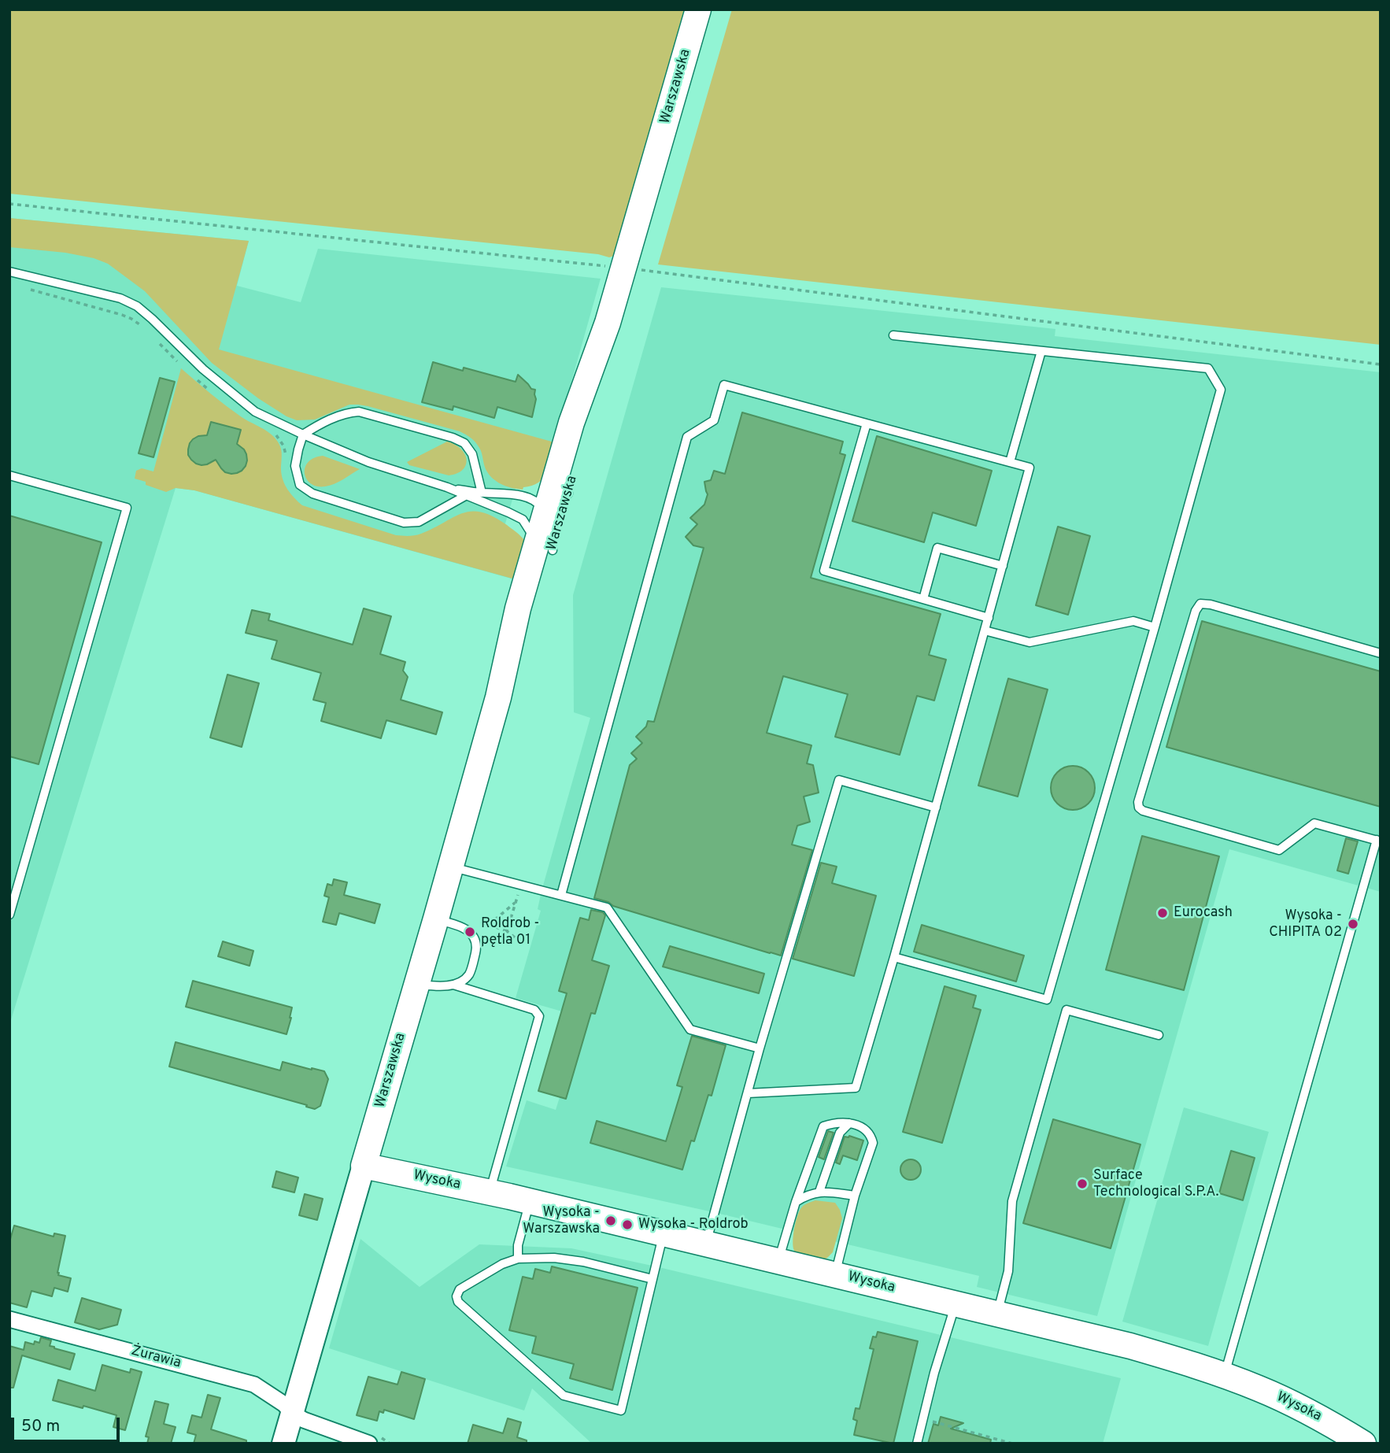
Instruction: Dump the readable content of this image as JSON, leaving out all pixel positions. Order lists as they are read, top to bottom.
{
  "streets": {
    "main road": ["Warszawska", "Wysoka"],
    "street": ["Żurawia"]
  },
  "crossings": [
    ["Warszawska", "Wysoka"],
    ["Warszawska", "Żurawia"]
  ],
  "places": [
    "Eurocash",
    "Wysoka - CHIPITA 02",
    "Roldrob - pętla 01",
    "Surface Technological S.P.A.",
    "Wysoka - Warszawska",
    "Wysoka - Roldrob"
  ],
  "scale_bar": "50 m"
}
